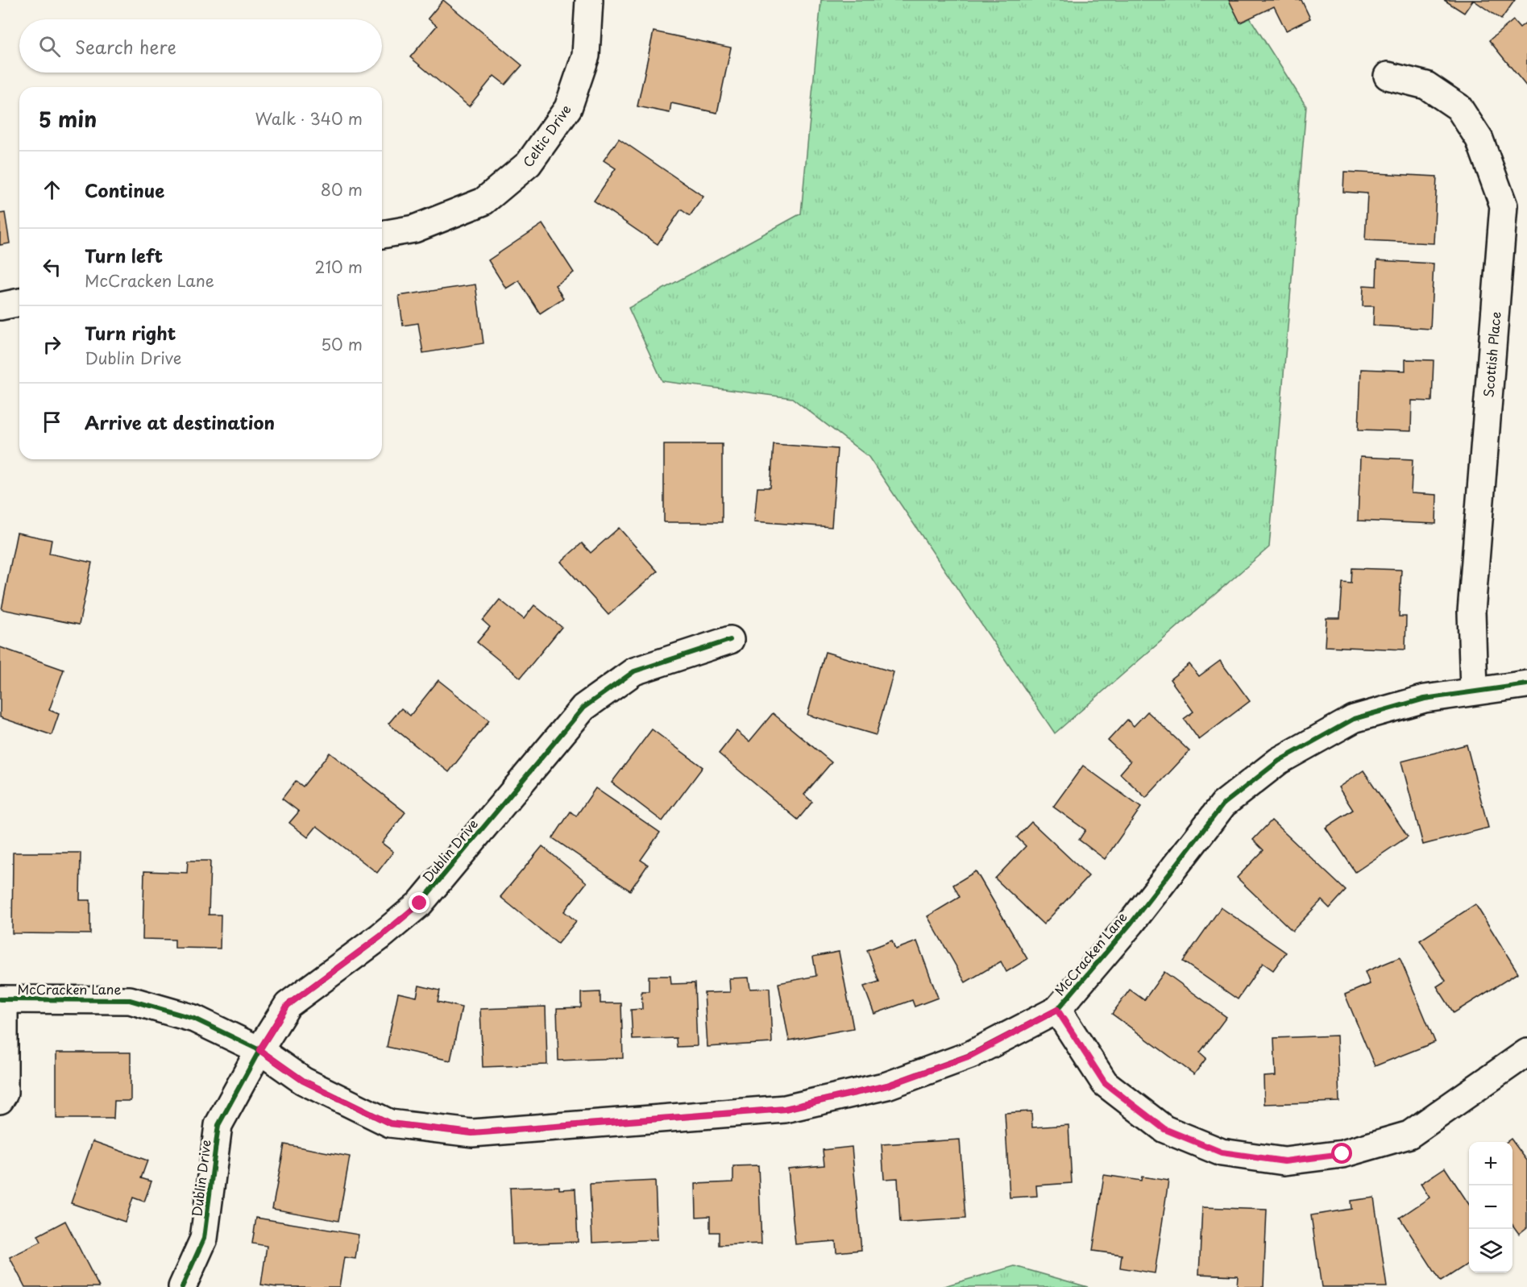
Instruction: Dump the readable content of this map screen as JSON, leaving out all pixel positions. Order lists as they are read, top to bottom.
{
  "streets": {
    "street": [
      "Celtic Drive",
      "Scottish Place",
      "Dublin Drive",
      "McCracken Lane"
    ]
  },
  "crossings": [
    ["Scottish Place", "McCracken Lane"],
    ["Dublin Drive", "McCracken Lane"]
  ],
  "page": {
    "search": "Search here",
    "heading": ["5 min", "Walk · 340 m"],
    "list": [
      ["Continue", "80 m"],
      ["Turn left", "McCracken Lane", "210 m"],
      ["Turn right", "Dublin Drive", "50 m"],
      "Arrive at destination"
    ],
    "map_buttons": ["+", "−"]
  }
}
